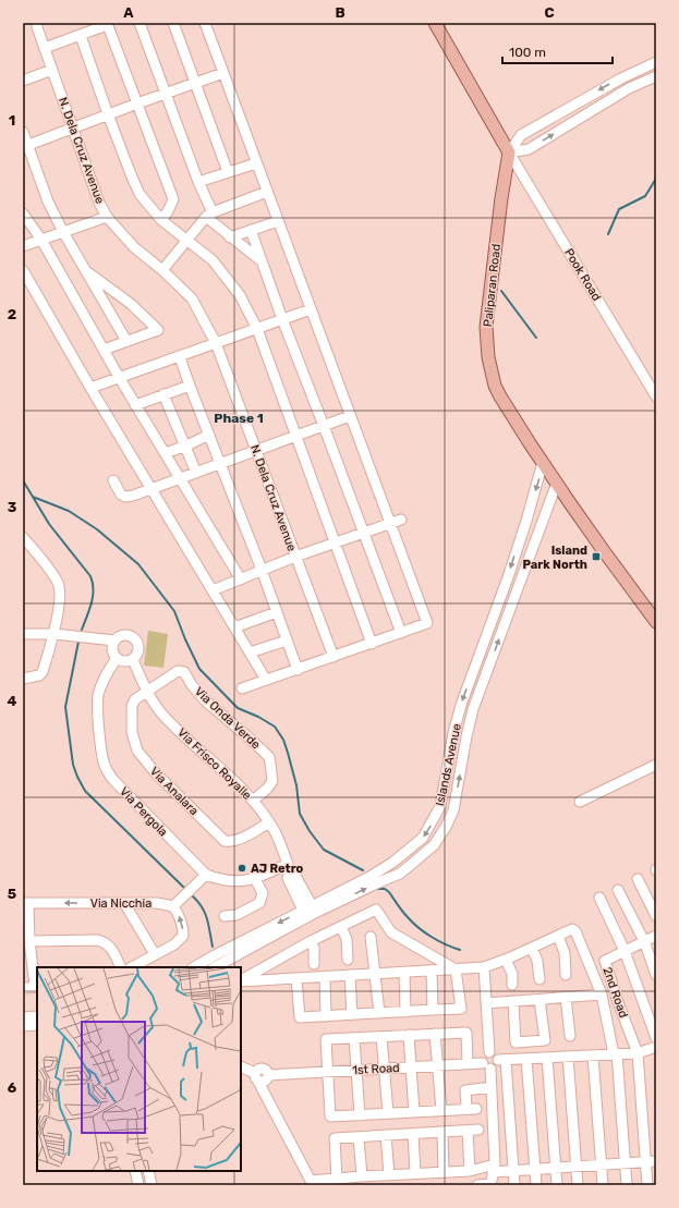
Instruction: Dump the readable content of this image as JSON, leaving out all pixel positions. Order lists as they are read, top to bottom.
{
  "streets": {
    "main road": ["Paliparan Road"],
    "street": [
      "N. Dela Cruz Avenue",
      "Pook Road",
      "Via Onda Verde",
      "Via Frisco Royalle",
      "Islands Avenue",
      "Via Analara",
      "Via Pergola",
      "Via Nicchia",
      "2nd Road",
      "1st Road"
    ]
  },
  "crossings": [
    ["Pook Road", "Paliparan Road"],
    ["Paliparan Road", "Islands Avenue"],
    ["Via Onda Verde", "Via Frisco Royalle"],
    ["Via Onda Verde", "Via Analara"],
    ["Via Frisco Royalle", "Islands Avenue"],
    ["Via Frisco Royalle", "Via Analara"],
    ["Via Frisco Royalle", "Via Pergola"]
  ],
  "one_way": ["Via Nicchia"],
  "districts": ["Phase 1"],
  "places": {
    "transit": ["Island Park North"],
    "other": ["AJ Retro"]
  },
  "scale_bar": "100 m",
  "grid": {
    "columns": ["A", "B", "C"],
    "rows": [
      "1",
      "2",
      "3",
      "4",
      "5",
      "6"
    ]
  }
}
